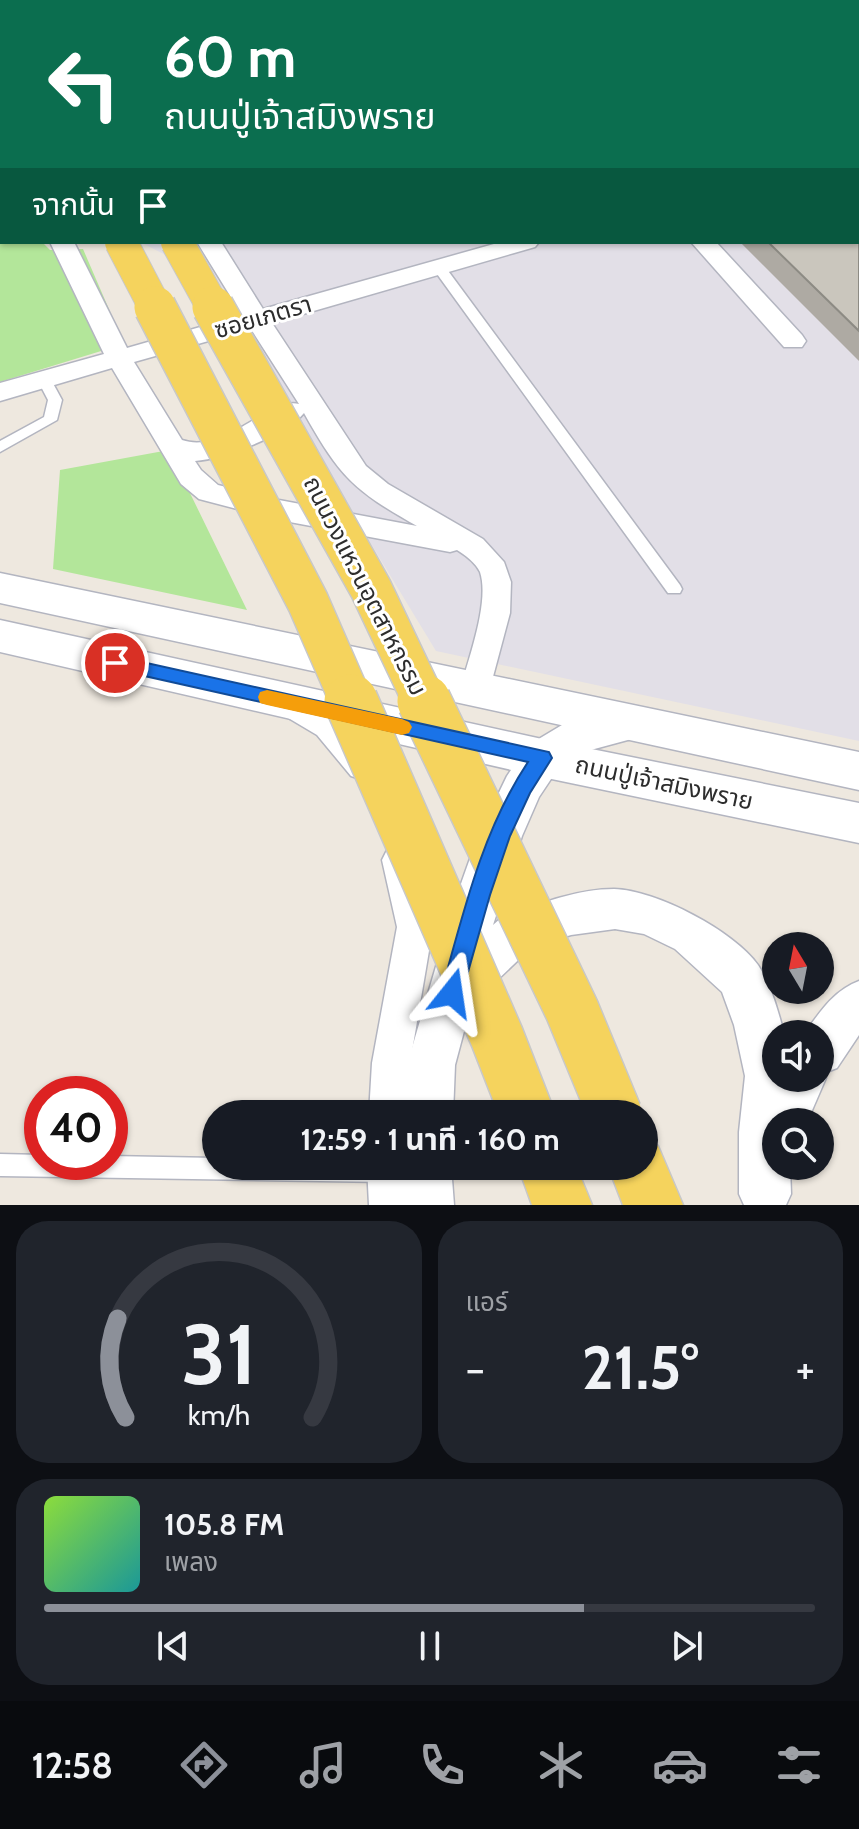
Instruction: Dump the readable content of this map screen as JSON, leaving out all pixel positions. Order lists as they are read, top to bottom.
{
  "streets": {
    "main road": ["ถนนวงแหวนอุตสาหกรรม", "ถนนปู่เจ้าสมิงพราย"],
    "street": ["ซอยเภตรา"]
  },
  "north": "top",
  "page": {
    "turn": ["60 m", "ถนนปู่เจ้าสมิงพราย"],
    "then": "จากนั้น",
    "limit": "40",
    "trip": "12:59 · 1 นาที · 160 m",
    "tile": "แอร์",
    "heat": ["−", "21.5°", "+"],
    "song": ["105.8 FM", "เพลง"],
    "tabs": "12:58",
    "gauge": ["31", "km/h"]
  }
}
